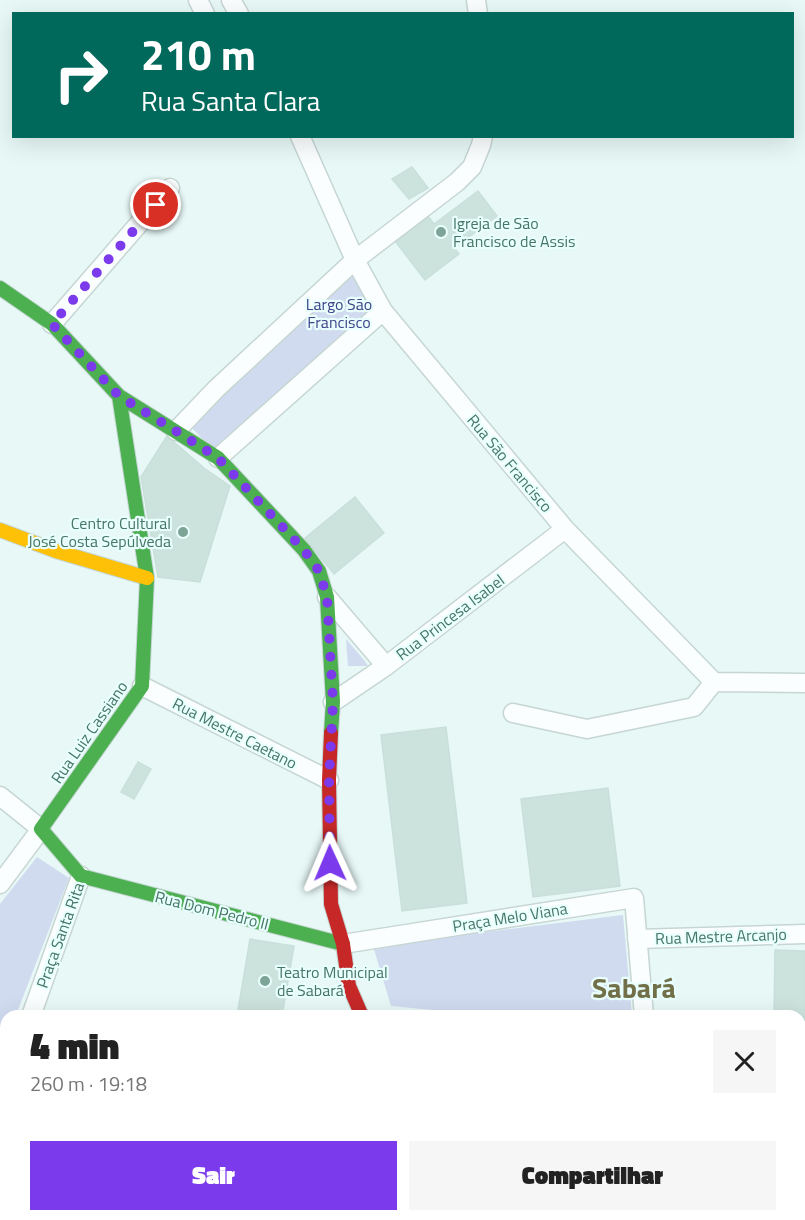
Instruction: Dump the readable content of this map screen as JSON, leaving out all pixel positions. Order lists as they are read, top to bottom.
{
  "streets": {
    "main road": ["Rua Luiz Cassiano", "Rua Dom Pedro II", "Praça Santa Rita"],
    "street": [
      "Rua São Francisco",
      "Rua Princesa Isabel",
      "Rua Mestre Caetano",
      "Praça Melo Viana",
      "Rua Mestre Arcanjo"
    ]
  },
  "crossings": [
    ["Rua São Francisco", "Rua Princesa Isabel"],
    ["Rua Luiz Cassiano", "Rua Mestre Caetano"],
    ["Rua Luiz Cassiano", "Praça Santa Rita"],
    ["Rua Dom Pedro II", "Praça Melo Viana"],
    ["Rua Dom Pedro II", "Praça Santa Rita"],
    ["Praça Melo Viana", "Rua Mestre Arcanjo"]
  ],
  "districts": ["Sabará"],
  "parks": ["Largo São Francisco"],
  "places": ["Igreja de São Francisco de Assis", "Centro Cultural José Costa Sepúlveda", "Teatro Municipal de Sabará"],
  "page": {
    "turn": ["210 m", "Rua Santa Clara"],
    "heading": ["4 min", "260 m · 19:18"],
    "buttons": ["Sair", "Compartilhar"]
  }
}
